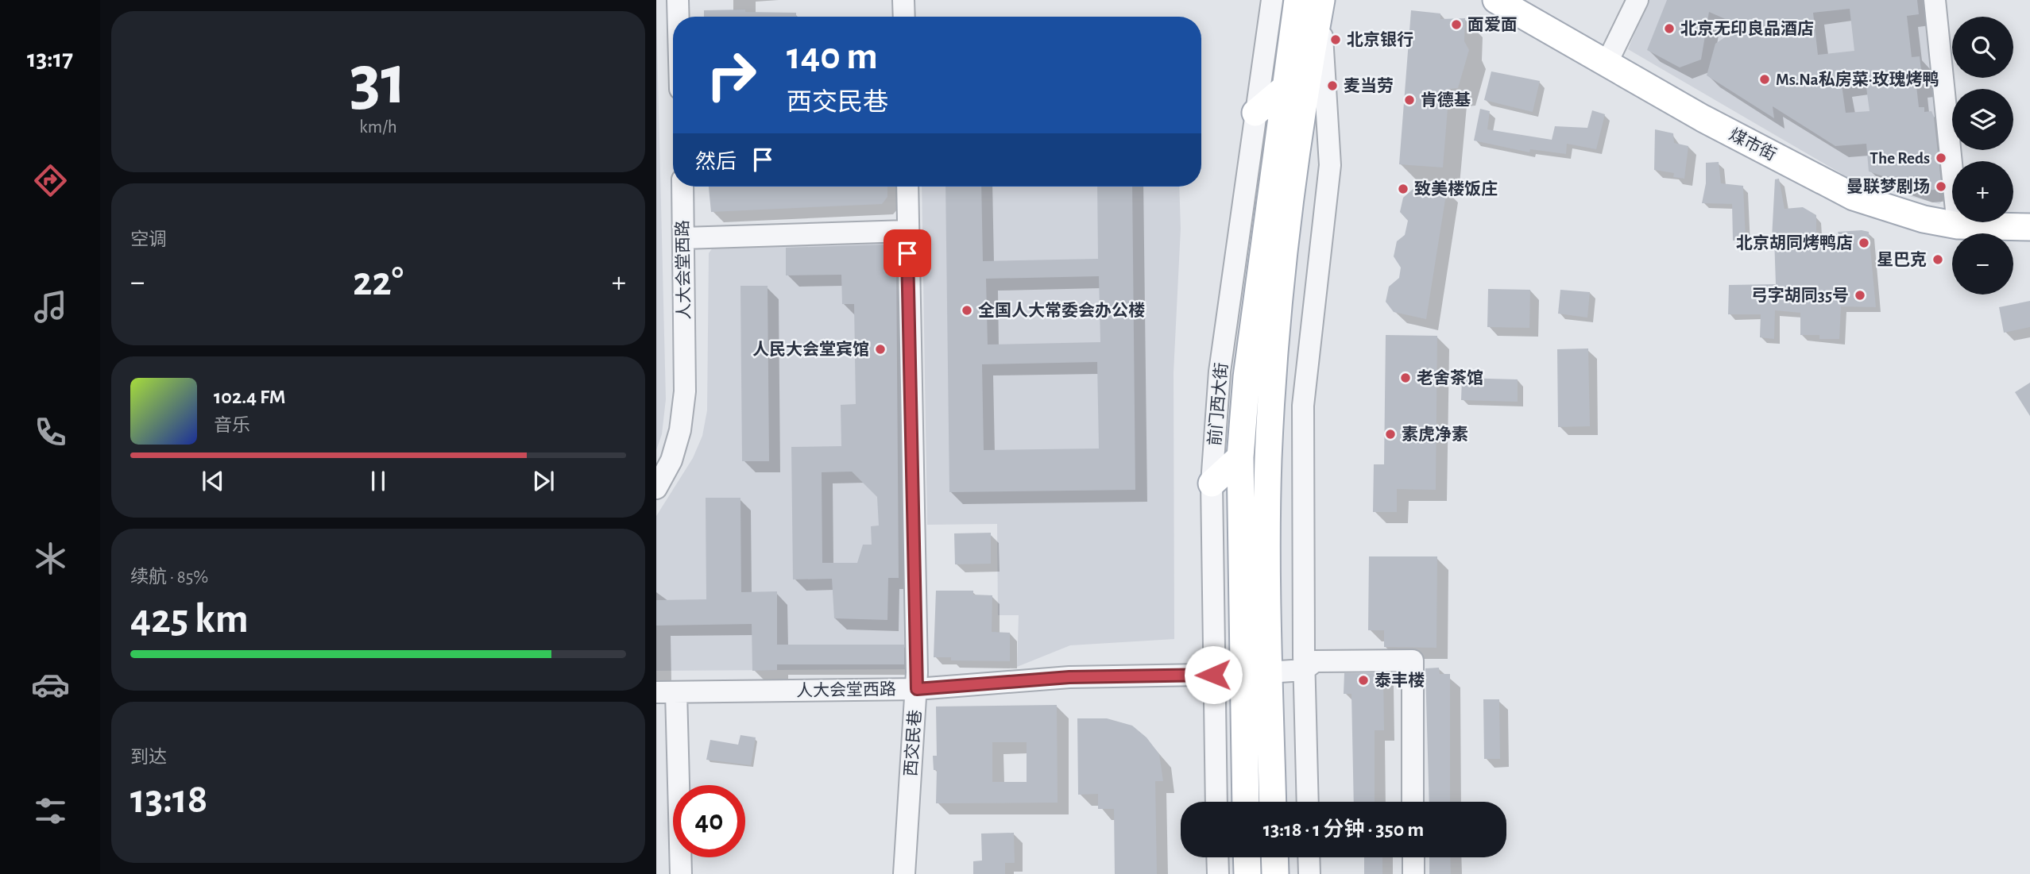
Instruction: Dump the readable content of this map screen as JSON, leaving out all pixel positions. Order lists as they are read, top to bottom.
{
  "streets": {
    "main road": ["煤市街", "前门西大街"],
    "street": ["人大会堂西路", "西交民巷"]
  },
  "crossings": [
    ["人大会堂西路", "前门西大街"],
    ["人大会堂西路", "西交民巷"]
  ],
  "places": [
    "面爱面",
    "北京无印良品酒店",
    "北京银行",
    "Ms.Na私房菜·玫瑰烤鸭",
    "麦当劳",
    "肯德基",
    "The Reds",
    "曼联梦剧场",
    "致美楼饭庄",
    "北京胡同烤鸭店",
    "星巴克",
    "弓字胡同35号",
    "全国人大常委会办公楼",
    "人民大会堂宾馆",
    "老舍茶馆",
    "素虎净素",
    "泰丰楼"
  ],
  "page": {
    "tabs": "13:17",
    "tile": [
      ["31", "km/h"],
      "空调",
      ["续航 · 85%", "425 km"],
      ["到达", "13:18"]
    ],
    "map_buttons": ["+", "−"],
    "turn": ["140 m", "西交民巷"],
    "then": "然后",
    "heat": ["−", "22°", "+"],
    "song": ["102.4 FM", "音乐"],
    "limit": "40",
    "trip": "13:18 · 1 分钟 · 350 m"
  }
}
